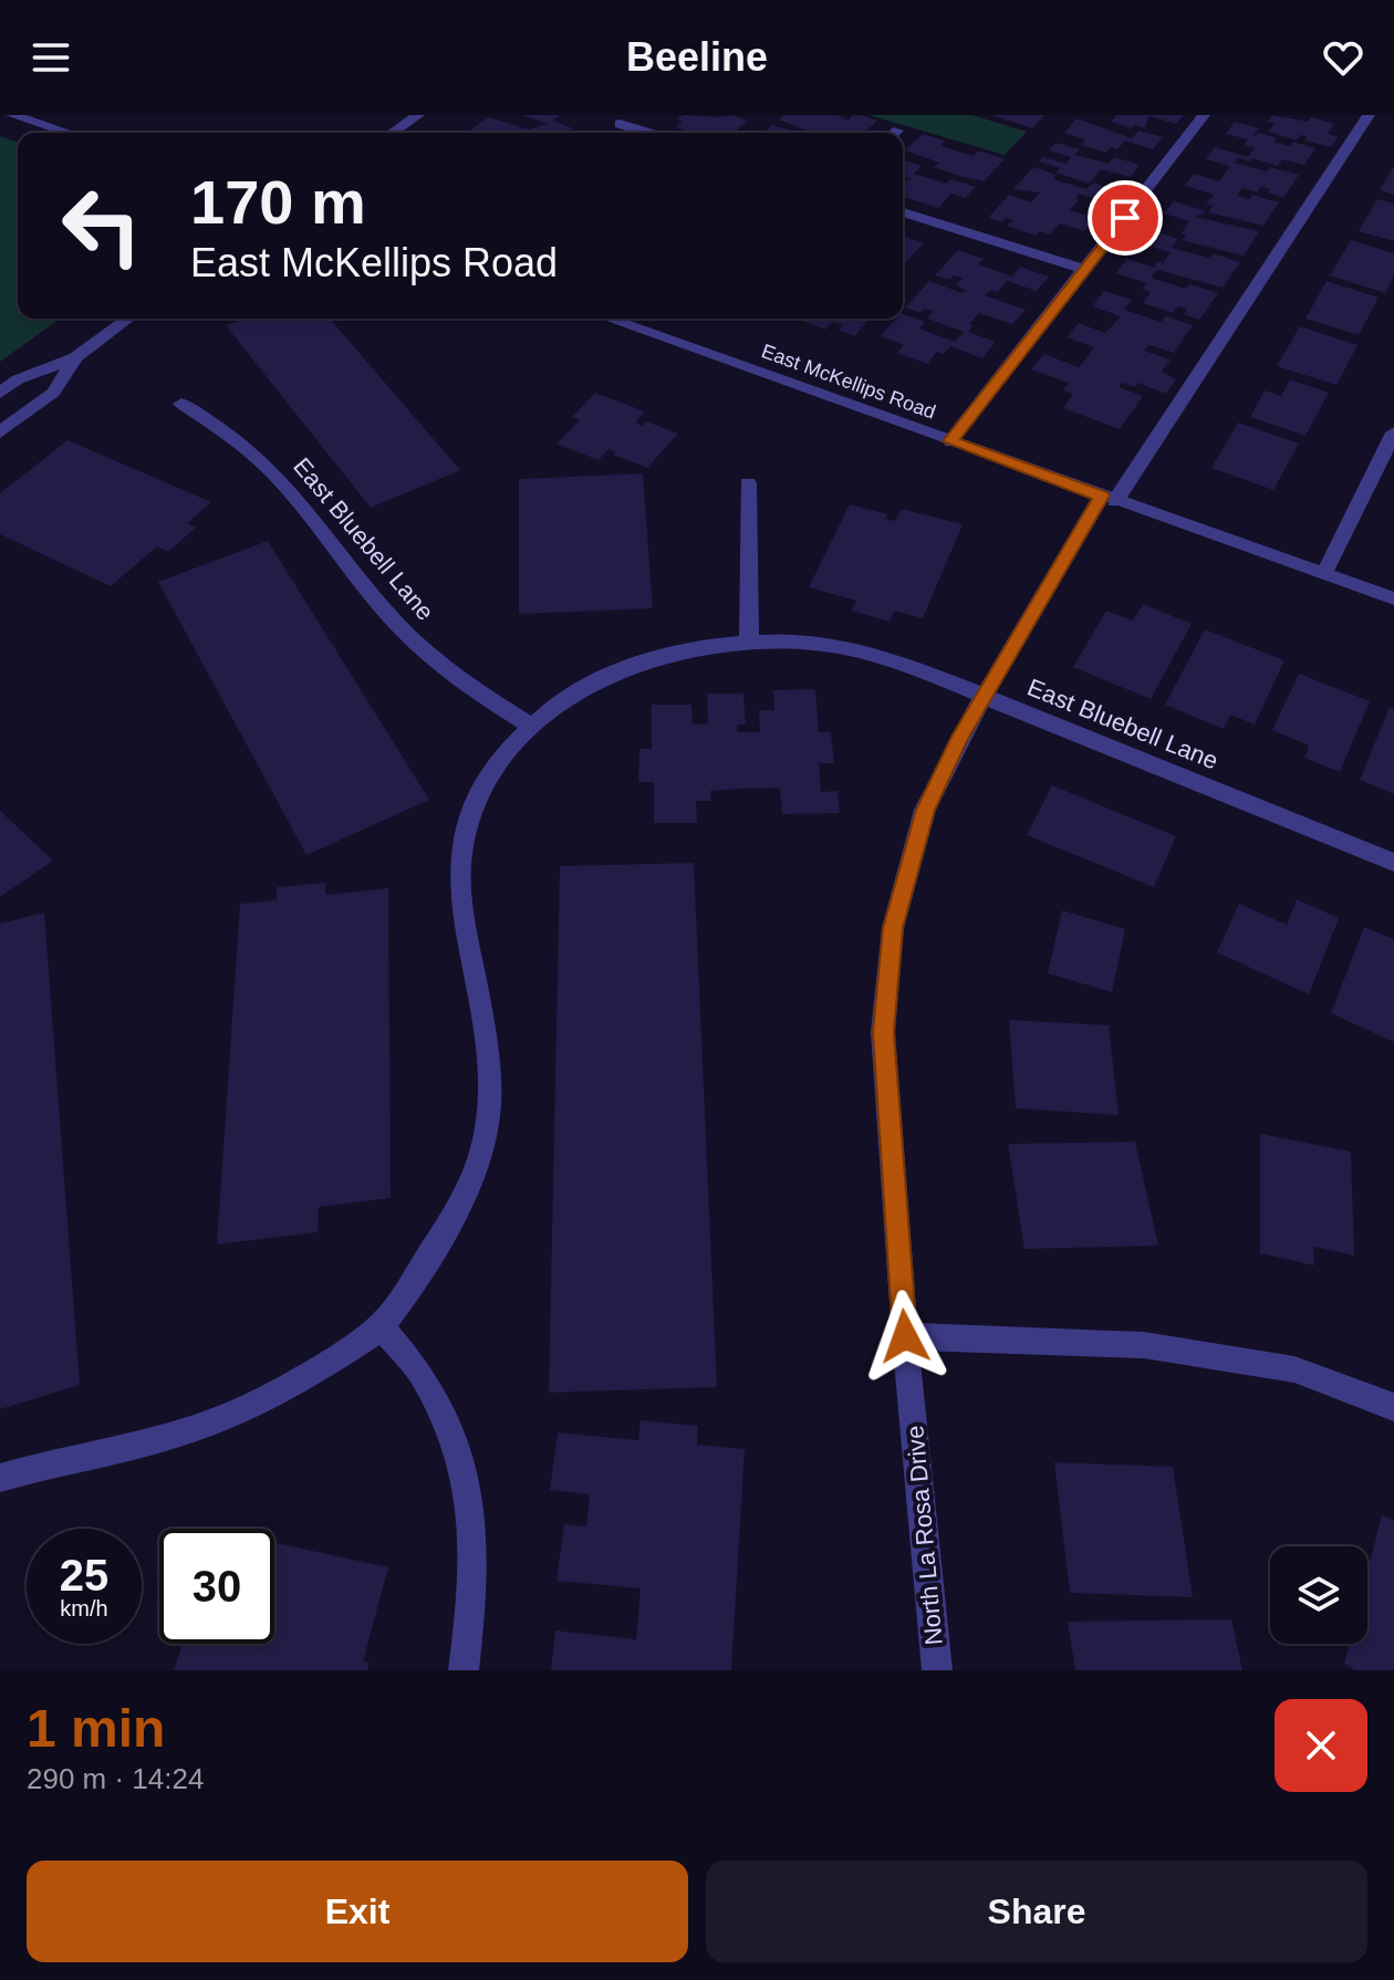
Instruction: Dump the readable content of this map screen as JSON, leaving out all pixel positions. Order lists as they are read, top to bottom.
{
  "streets": {
    "street": ["East McKellips Road", "East Bluebell Lane", "North La Rosa Drive"]
  },
  "crossings": [
    ["East McKellips Road", "North La Rosa Drive"],
    ["East Bluebell Lane", "North La Rosa Drive"]
  ],
  "page": {
    "header": "Beeline",
    "turn": ["170 m", "East McKellips Road"],
    "speed": "25 km/h",
    "limit": "30",
    "heading": ["1 min", "290 m · 14:24"],
    "buttons": ["Exit", "Share"]
  }
}
